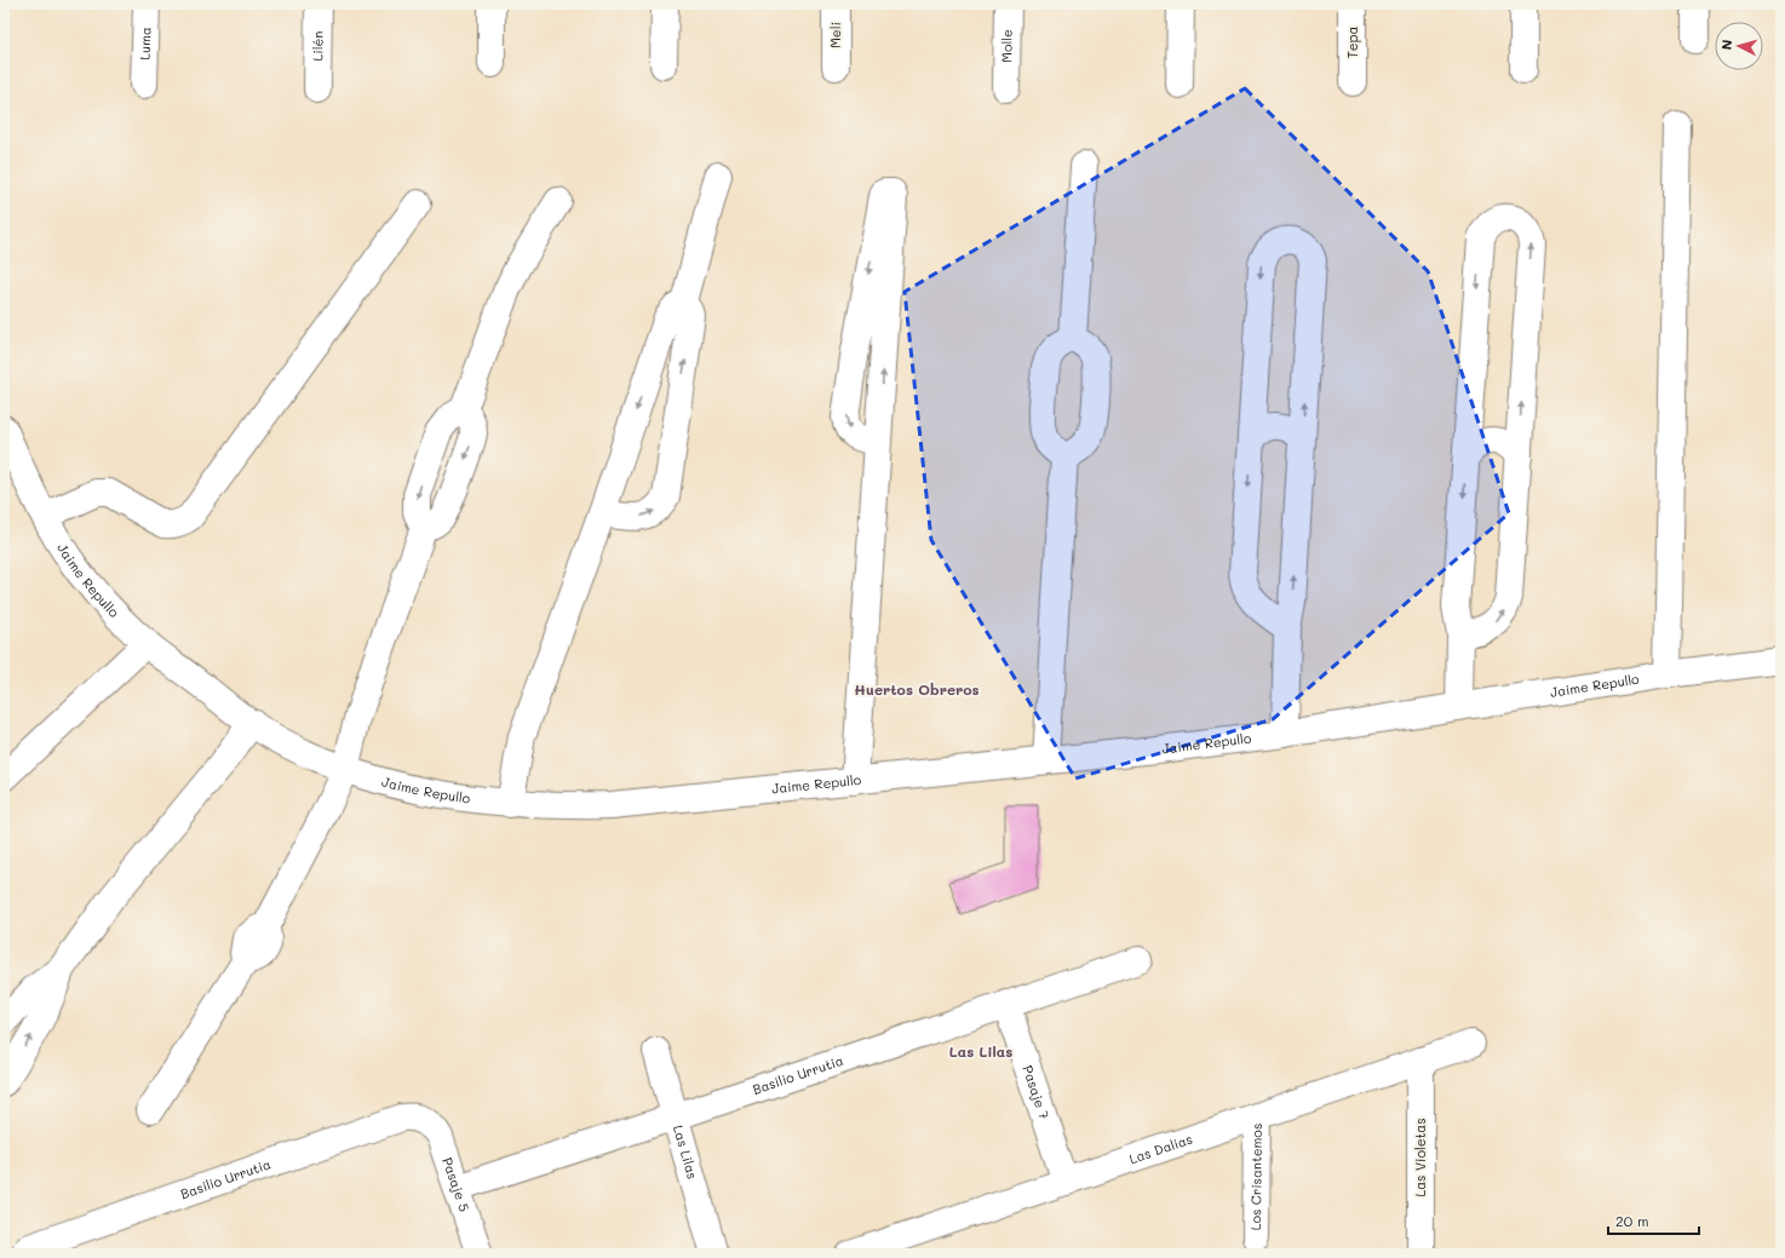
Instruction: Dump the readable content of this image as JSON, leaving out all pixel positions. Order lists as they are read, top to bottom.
{
  "streets": {
    "street": [
      "Meli",
      "Tepa",
      "Luma",
      "Lilén",
      "Molle",
      "Jaime Repullo",
      "Basilio Urrutia",
      "Pasaje 7",
      "Las Dalias",
      "Las Lilas",
      "Las Violetas",
      "Los Crisantemos",
      "Pasaje 5"
    ]
  },
  "crossings": [
    ["Basilio Urrutia", "Pasaje 7"],
    ["Basilio Urrutia", "Las Lilas"],
    ["Basilio Urrutia", "Pasaje 5"],
    ["Pasaje 7", "Las Dalias"],
    ["Las Dalias", "Las Violetas"],
    ["Las Dalias", "Los Crisantemos"]
  ],
  "districts": ["Huertos Obreros", "Las Lilas"],
  "scale_bar": "20 m",
  "north": "left"
}
